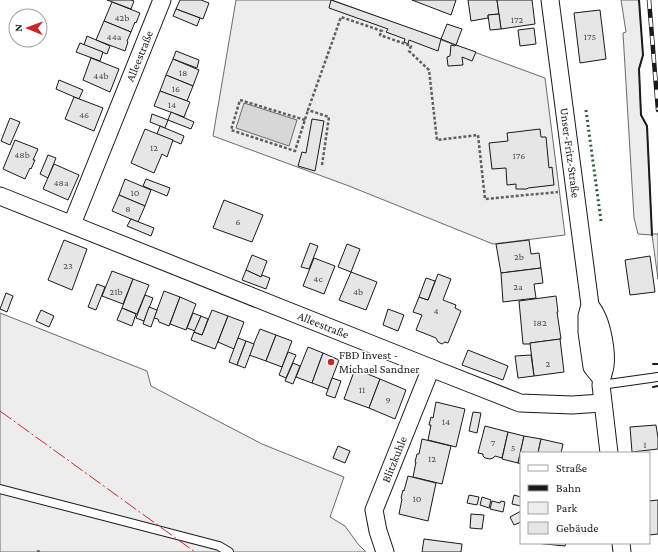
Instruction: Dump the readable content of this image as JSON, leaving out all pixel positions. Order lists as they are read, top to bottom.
{
  "streets": {
    "street": ["Alleestraße", "Unser-Fritz-Straße", "Blitzkuhle"]
  },
  "crossings": [
    ["Alleestraße", "Unser-Fritz-Straße"],
    ["Alleestraße", "Blitzkuhle"]
  ],
  "places": ["FBD Invest - Michael Sandner"],
  "house_numbers": [
    "42b",
    "172",
    "44a",
    "175",
    "18",
    "44b",
    "16",
    "14",
    "46",
    "12",
    "48b",
    "176",
    "48a",
    "10",
    "8",
    "6",
    "2b",
    "23",
    "4c",
    "2a",
    "21b",
    "4b",
    "4",
    "182",
    "2",
    "11",
    "9",
    "14",
    "7",
    "1",
    "5",
    "12",
    "10"
  ],
  "legend": [
    "Straße",
    "Bahn",
    "Park",
    "Gebäude"
  ],
  "north": "left"
}
